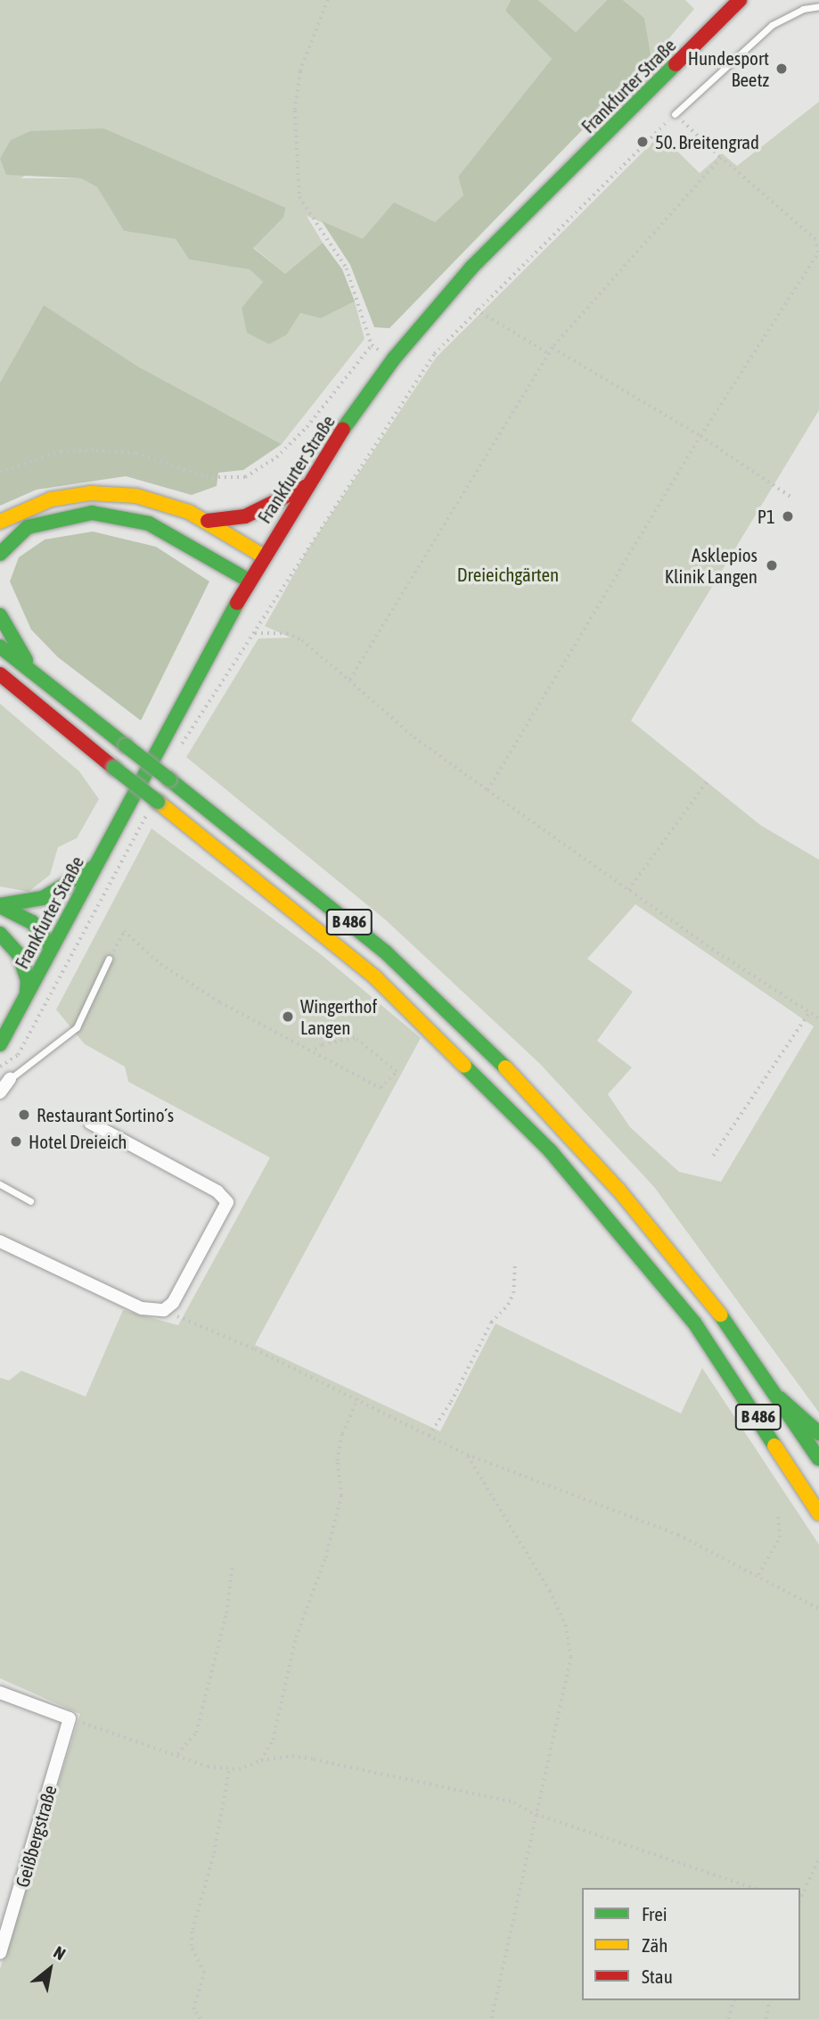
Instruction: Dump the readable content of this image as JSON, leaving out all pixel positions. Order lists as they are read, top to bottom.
{
  "streets": {
    "main road": ["Frankfurter Straße", "B 486"],
    "street": ["Geißbergstraße"]
  },
  "parks": ["Dreieichgärten"],
  "places": [
    "Hundesport Beetz",
    "50. Breitengrad",
    "P1",
    "Asklepios Klinik Langen",
    "Wingerthof Langen",
    "Restaurant Sortino´s",
    "Hotel Dreieich"
  ],
  "legend": ["Frei", "Zäh", "Stau"],
  "north": "top right"
}
